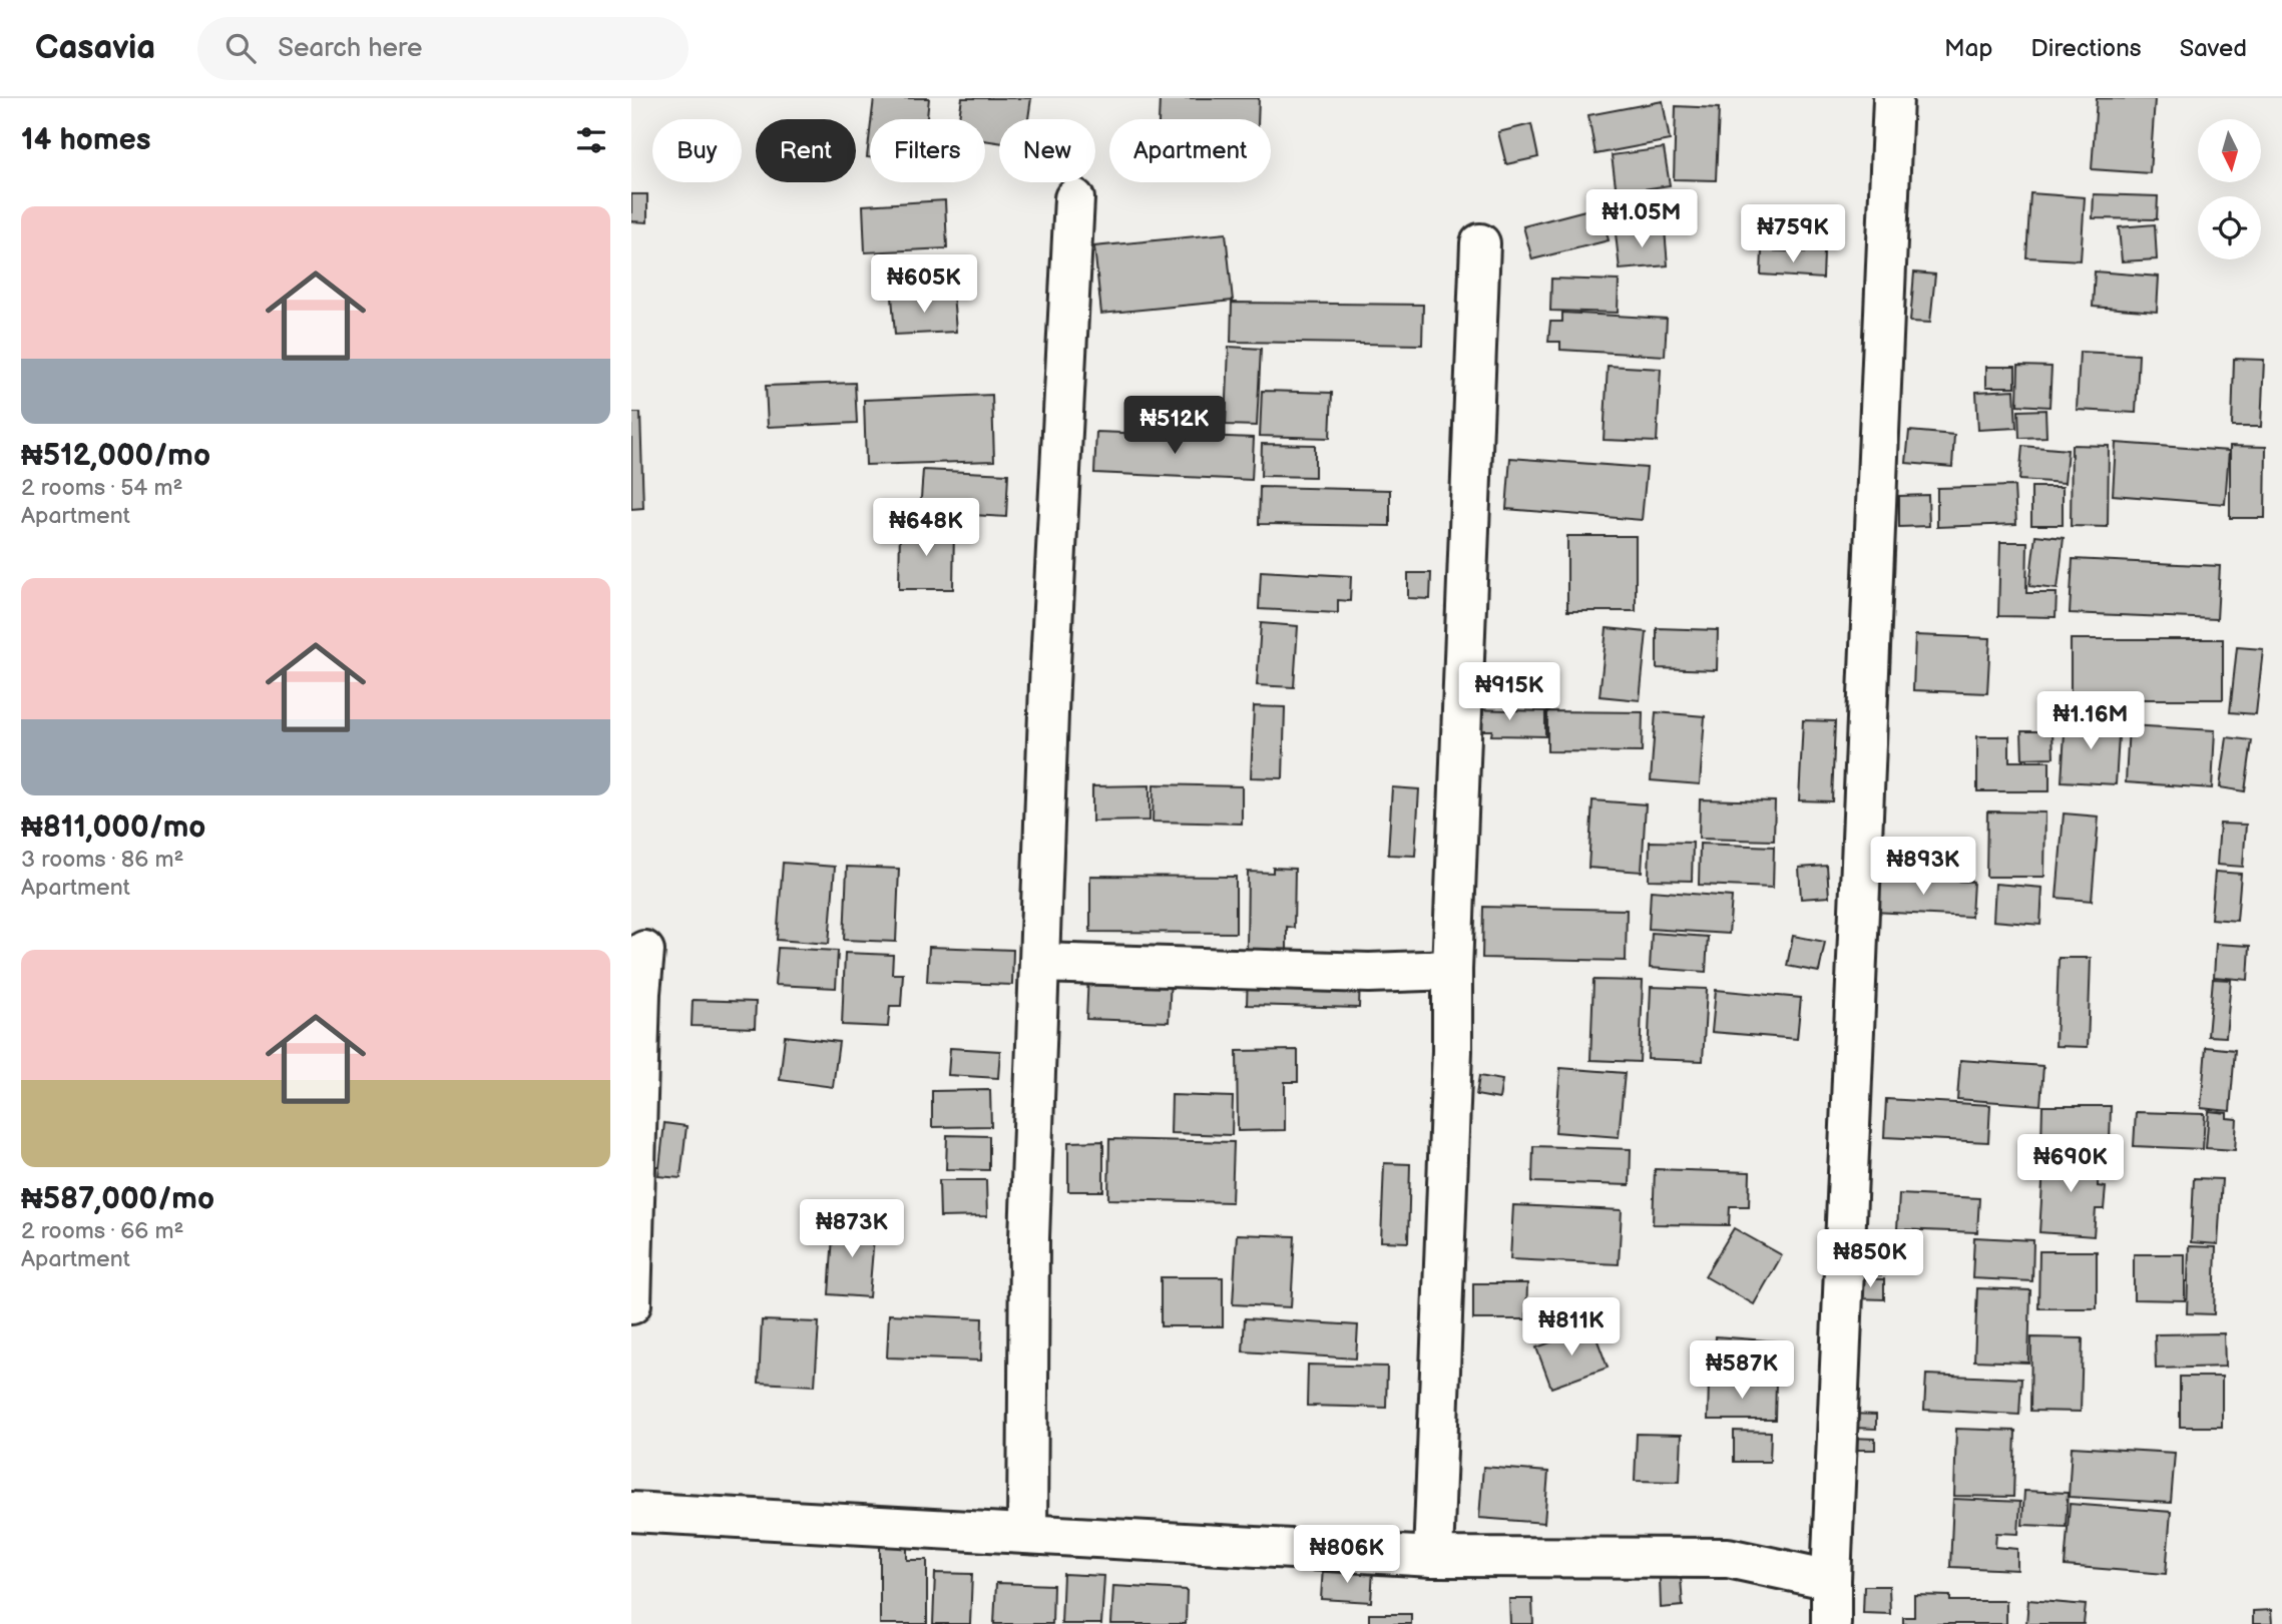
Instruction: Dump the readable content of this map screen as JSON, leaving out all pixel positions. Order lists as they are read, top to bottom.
{
  "north": "bottom",
  "page": {
    "header": "Casavia",
    "search": "Search here",
    "nav": ["Map", "Directions", "Saved"],
    "heading": "14 homes",
    "chip": [
      "Buy",
      "Rent",
      "Filters",
      "New",
      "Apartment"
    ],
    "list": [
      {
        "name": "₦512,000/mo",
        "note": "2 rooms · 54 m² · Apartment"
      },
      {
        "name": "₦811,000/mo",
        "note": "3 rooms · 86 m² · Apartment"
      },
      {
        "name": "₦587,000/mo",
        "note": "2 rooms · 66 m² · Apartment"
      }
    ],
    "price": [
      "₦1.05M",
      "₦759K",
      "₦605K",
      "₦512K",
      "₦648K",
      "₦915K",
      "₦1.16M",
      "₦893K",
      "₦690K",
      "₦873K",
      "₦850K",
      "₦811K",
      "₦587K",
      "₦806K"
    ]
  }
}
